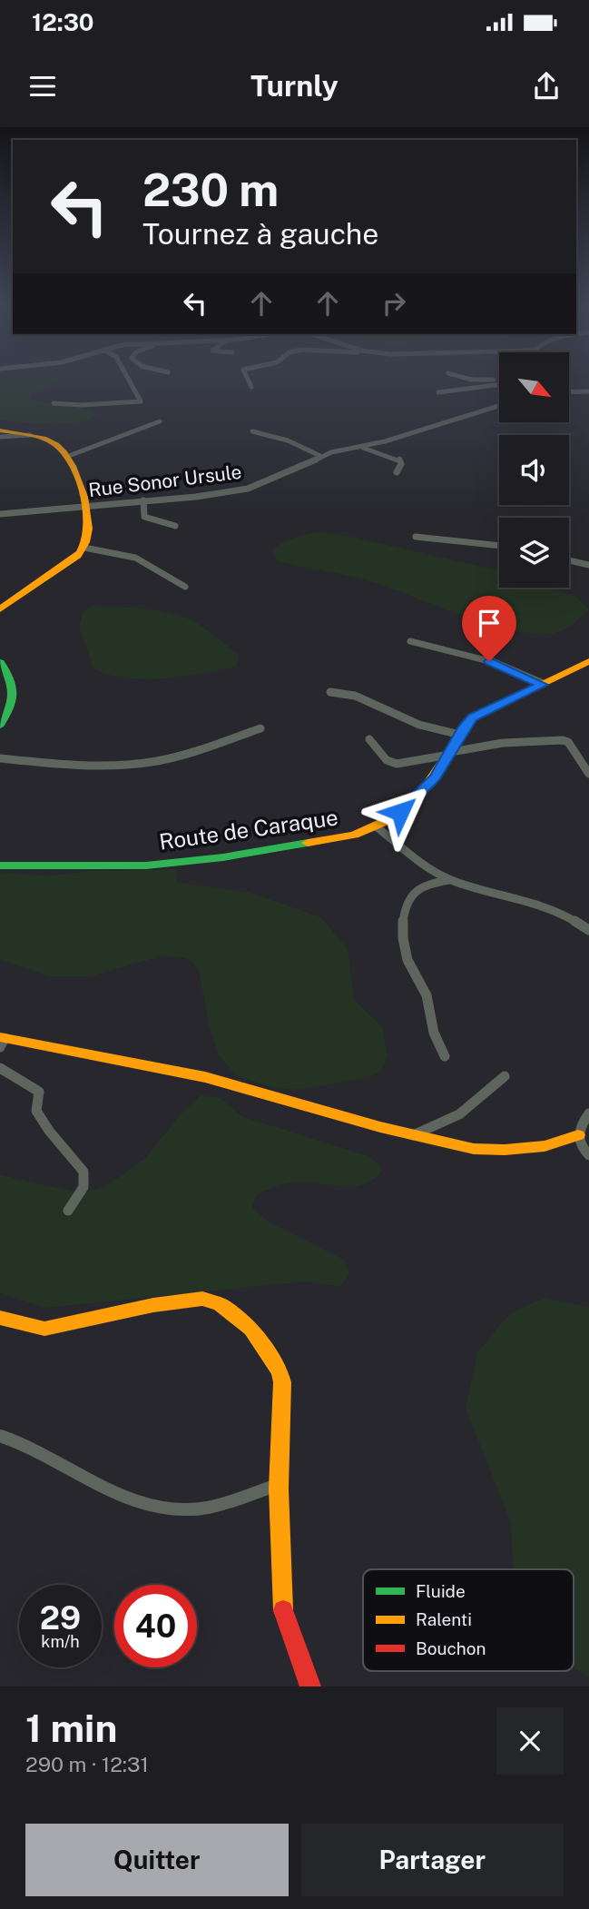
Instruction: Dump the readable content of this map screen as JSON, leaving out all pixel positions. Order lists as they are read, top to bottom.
{
  "streets": {
    "street": ["Rue Sonor Ursule", "Route de Caraque"]
  },
  "legend": ["Fluide", "Ralenti", "Bouchon"],
  "north": "bottom right",
  "page": {
    "status": "12:30",
    "header": "Turnly",
    "turn": ["230 m", "Tournez à gauche"],
    "speed": "29 km/h",
    "limit": "40",
    "heading": ["1 min", "290 m · 12:31"],
    "buttons": ["Quitter", "Partager"]
  }
}
